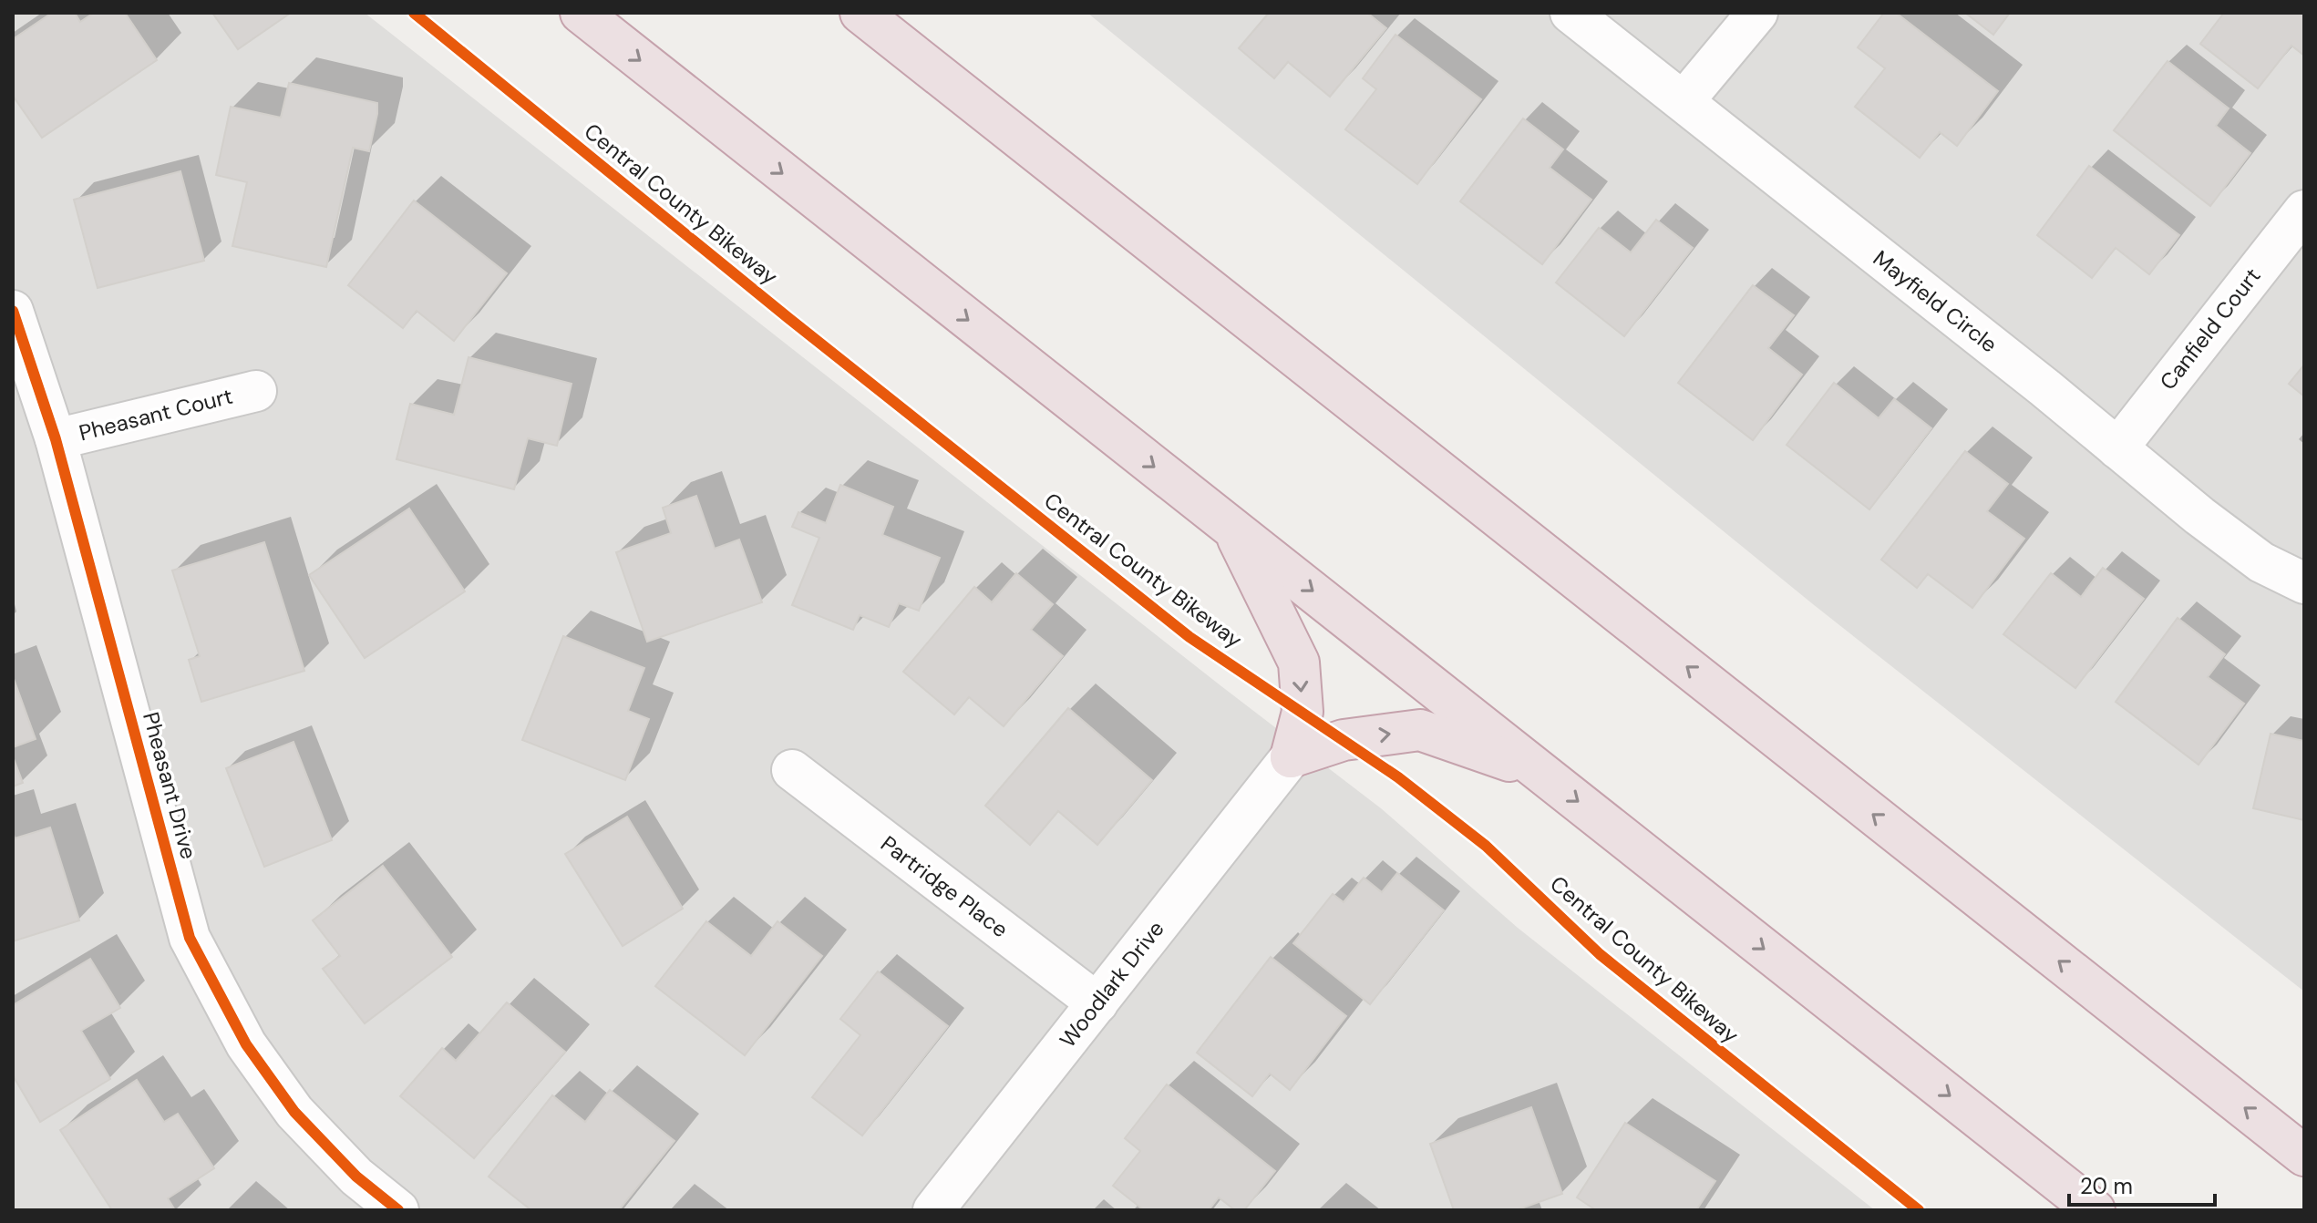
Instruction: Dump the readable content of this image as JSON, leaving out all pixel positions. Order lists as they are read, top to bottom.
{
  "streets": {
    "street": [
      "Mayfield Circle",
      "Canfield Court",
      "Pheasant Court",
      "Pheasant Drive",
      "Partridge Place",
      "Woodlark Drive"
    ],
    "cycle path": ["Central County Bikeway"]
  },
  "crossings": [
    ["Mayfield Circle", "Canfield Court"],
    ["Pheasant Court", "Pheasant Drive"],
    ["Partridge Place", "Woodlark Drive"]
  ],
  "scale_bar": "20 m"
}
